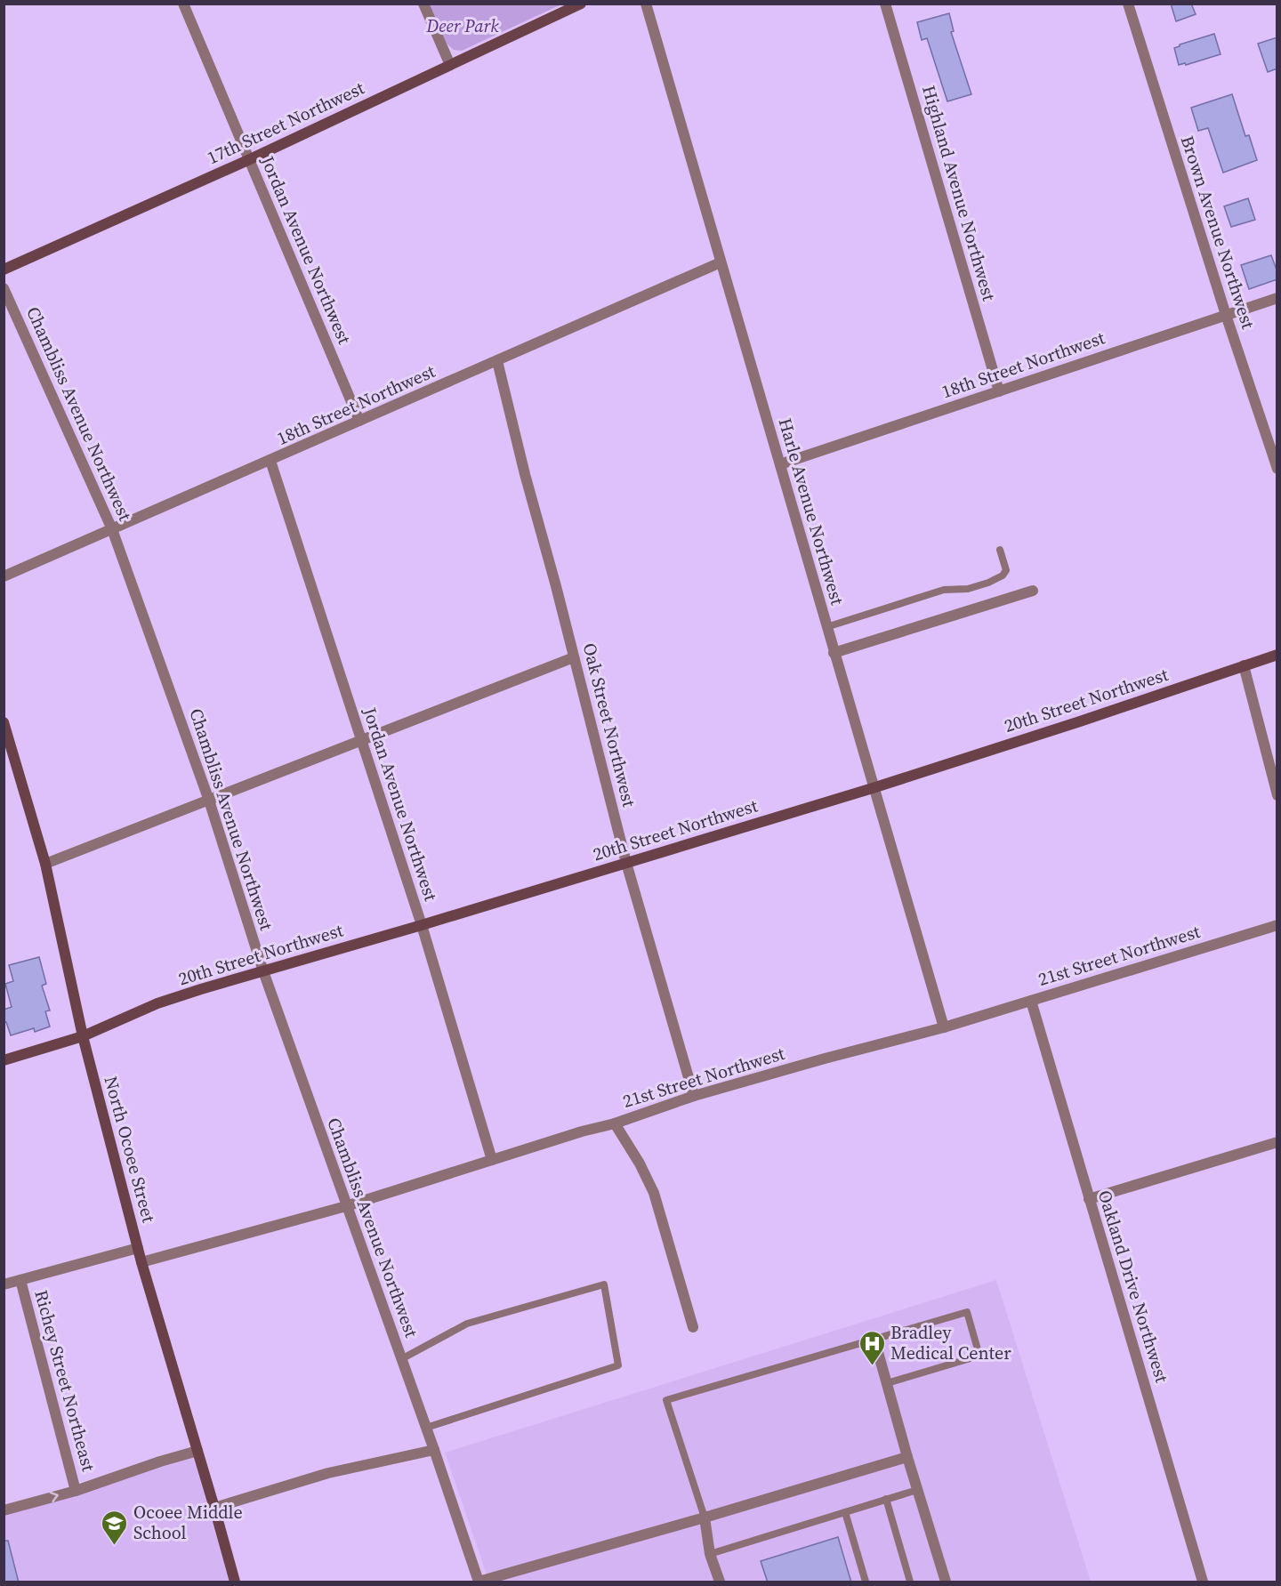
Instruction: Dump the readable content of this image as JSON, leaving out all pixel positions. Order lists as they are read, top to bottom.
{
  "streets": {
    "street": [
      "17th Street Northwest",
      "Highland Avenue Northwest",
      "Brown Avenue Northwest",
      "Jordan Avenue Northwest",
      "18th Street Northwest",
      "Chambliss Avenue Northwest",
      "Harle Avenue Northwest",
      "20th Street Northwest",
      "Oak Street Northwest",
      "21st Street Northwest",
      "North Ocoee Street",
      "Oakland Drive Northwest",
      "Richey Street Northeast"
    ]
  },
  "crossings": [
    ["17th Street Northwest", "Jordan Avenue Northwest"],
    ["Highland Avenue Northwest", "18th Street Northwest"],
    ["Brown Avenue Northwest", "18th Street Northwest"],
    ["Jordan Avenue Northwest", "18th Street Northwest"],
    ["Jordan Avenue Northwest", "20th Street Northwest"],
    ["Jordan Avenue Northwest", "21st Street Northwest"],
    ["18th Street Northwest", "Chambliss Avenue Northwest"],
    ["18th Street Northwest", "Harle Avenue Northwest"],
    ["18th Street Northwest", "Oak Street Northwest"],
    ["Chambliss Avenue Northwest", "20th Street Northwest"],
    ["Chambliss Avenue Northwest", "21st Street Northwest"],
    ["Harle Avenue Northwest", "20th Street Northwest"],
    ["Harle Avenue Northwest", "21st Street Northwest"],
    ["20th Street Northwest", "Oak Street Northwest"],
    ["20th Street Northwest", "North Ocoee Street"],
    ["Oak Street Northwest", "21st Street Northwest"],
    ["21st Street Northwest", "North Ocoee Street"],
    ["21st Street Northwest", "Oakland Drive Northwest"]
  ],
  "parks": ["Deer Park"],
  "places": {
    "hospital": ["Bradley Medical Center"],
    "school or university": ["Ocoee Middle School"]
  }
}
